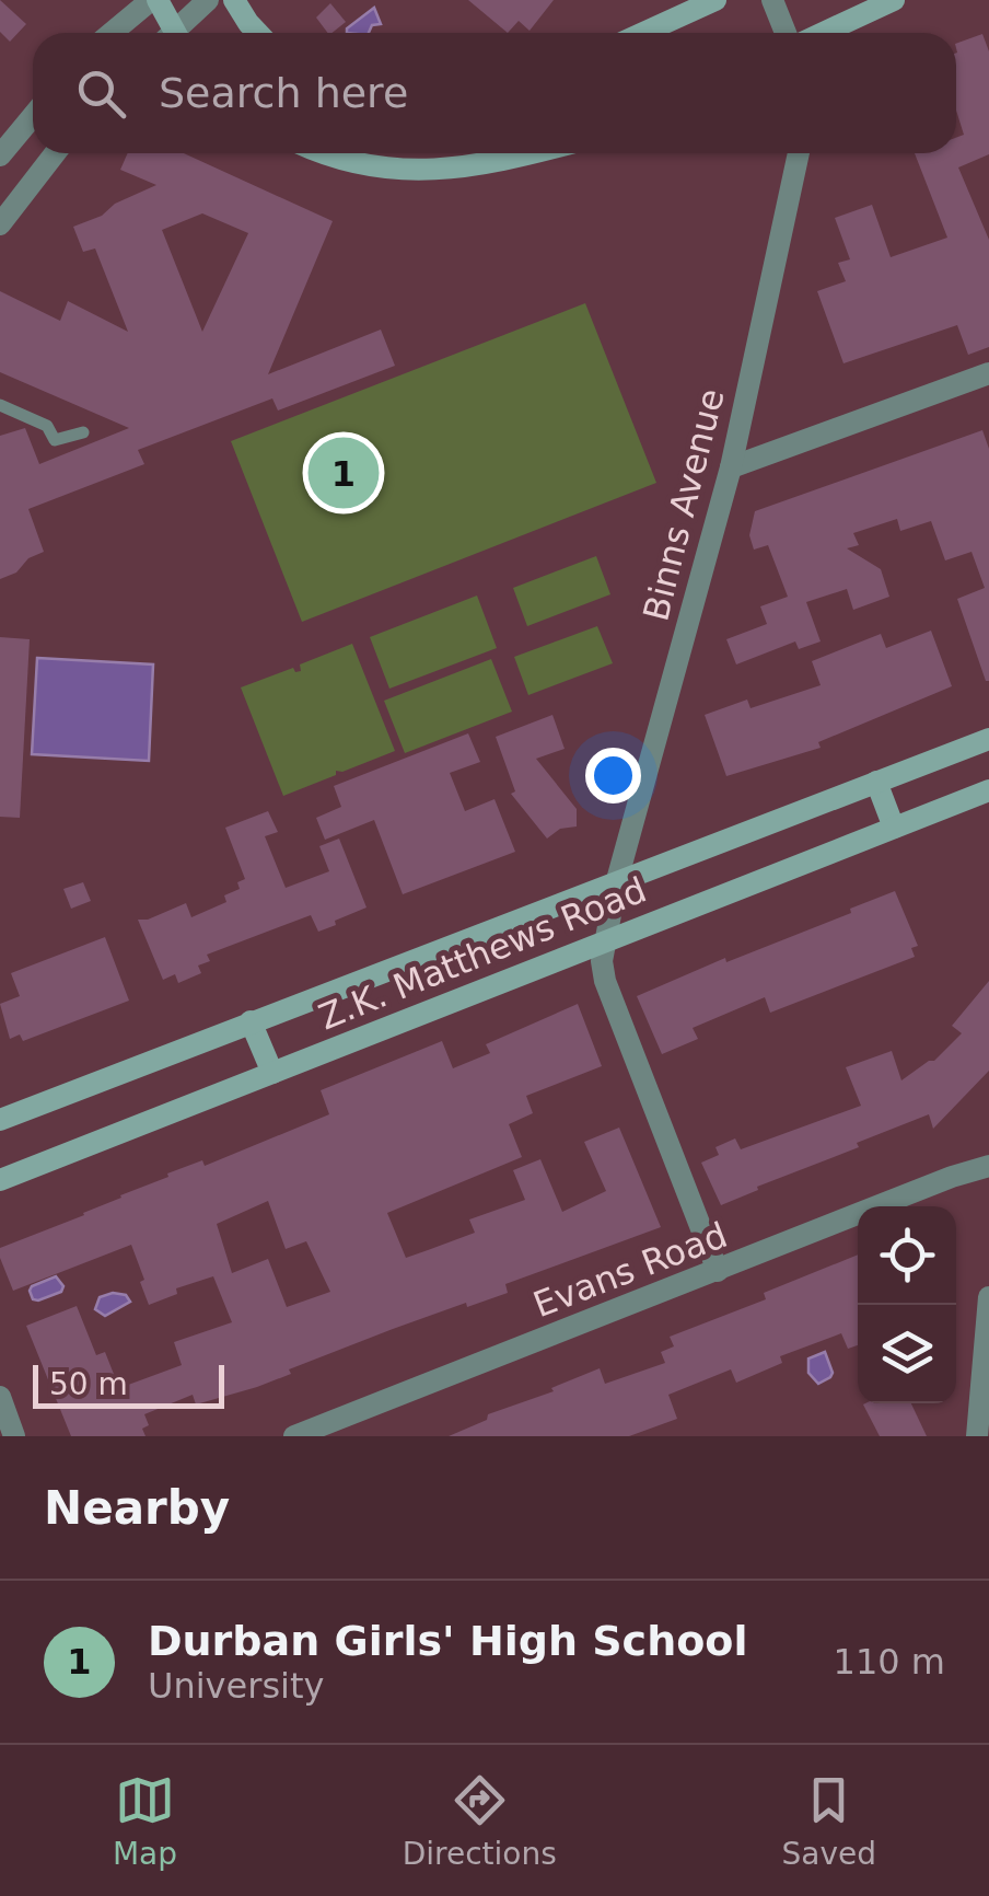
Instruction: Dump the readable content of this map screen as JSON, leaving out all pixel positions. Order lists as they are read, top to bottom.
{
  "streets": {
    "street": ["Binns Avenue", "Z.K. Matthews Road", "Evans Road"]
  },
  "crossings": [
    ["Binns Avenue", "Z.K. Matthews Road"],
    ["Binns Avenue", "Evans Road"]
  ],
  "scale_bar": "50 m",
  "page": {
    "search": "Search here",
    "pins": "1",
    "scale": "50 m",
    "heading": "Nearby",
    "list": [
      {
        "mark": "1",
        "name": "Durban Girls' High School",
        "note": "University",
        "value": "110 m"
      }
    ],
    "nav": ["Map", "Directions", "Saved"]
  }
}
